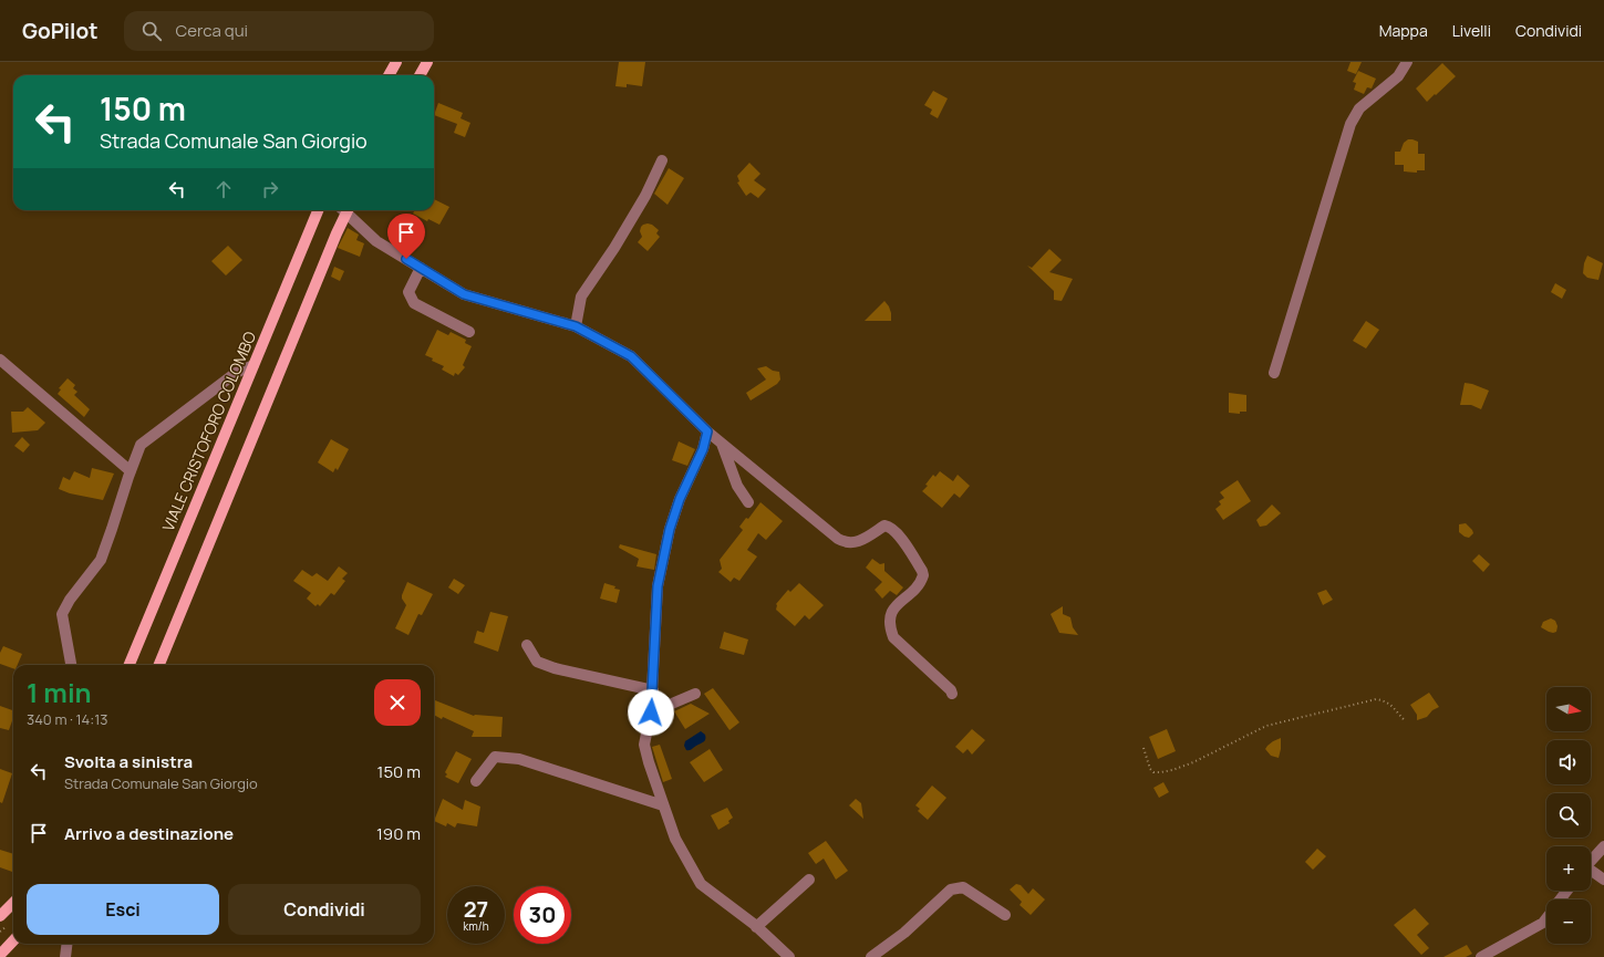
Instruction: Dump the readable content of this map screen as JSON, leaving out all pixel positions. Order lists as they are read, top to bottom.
{
  "streets": {
    "main road": ["VIALE CRISTOFORO COLOMBO"]
  },
  "north": "right",
  "page": {
    "header": "GoPilot",
    "search": "Cerca qui",
    "nav": ["Mappa", "Livelli", "Condividi"],
    "turn": ["150 m", "Strada Comunale San Giorgio"],
    "heading": ["1 min", "340 m · 14:13"],
    "map_buttons": ["+", "−"],
    "list": [
      {
        "name": "Svolta a sinistra",
        "note": "Strada Comunale San Giorgio",
        "value": "150 m"
      },
      {
        "name": "Arrivo a destinazione",
        "value": "190 m"
      }
    ],
    "buttons": ["Esci", "Condividi"],
    "speed": "27 km/h",
    "limit": "30"
  }
}
